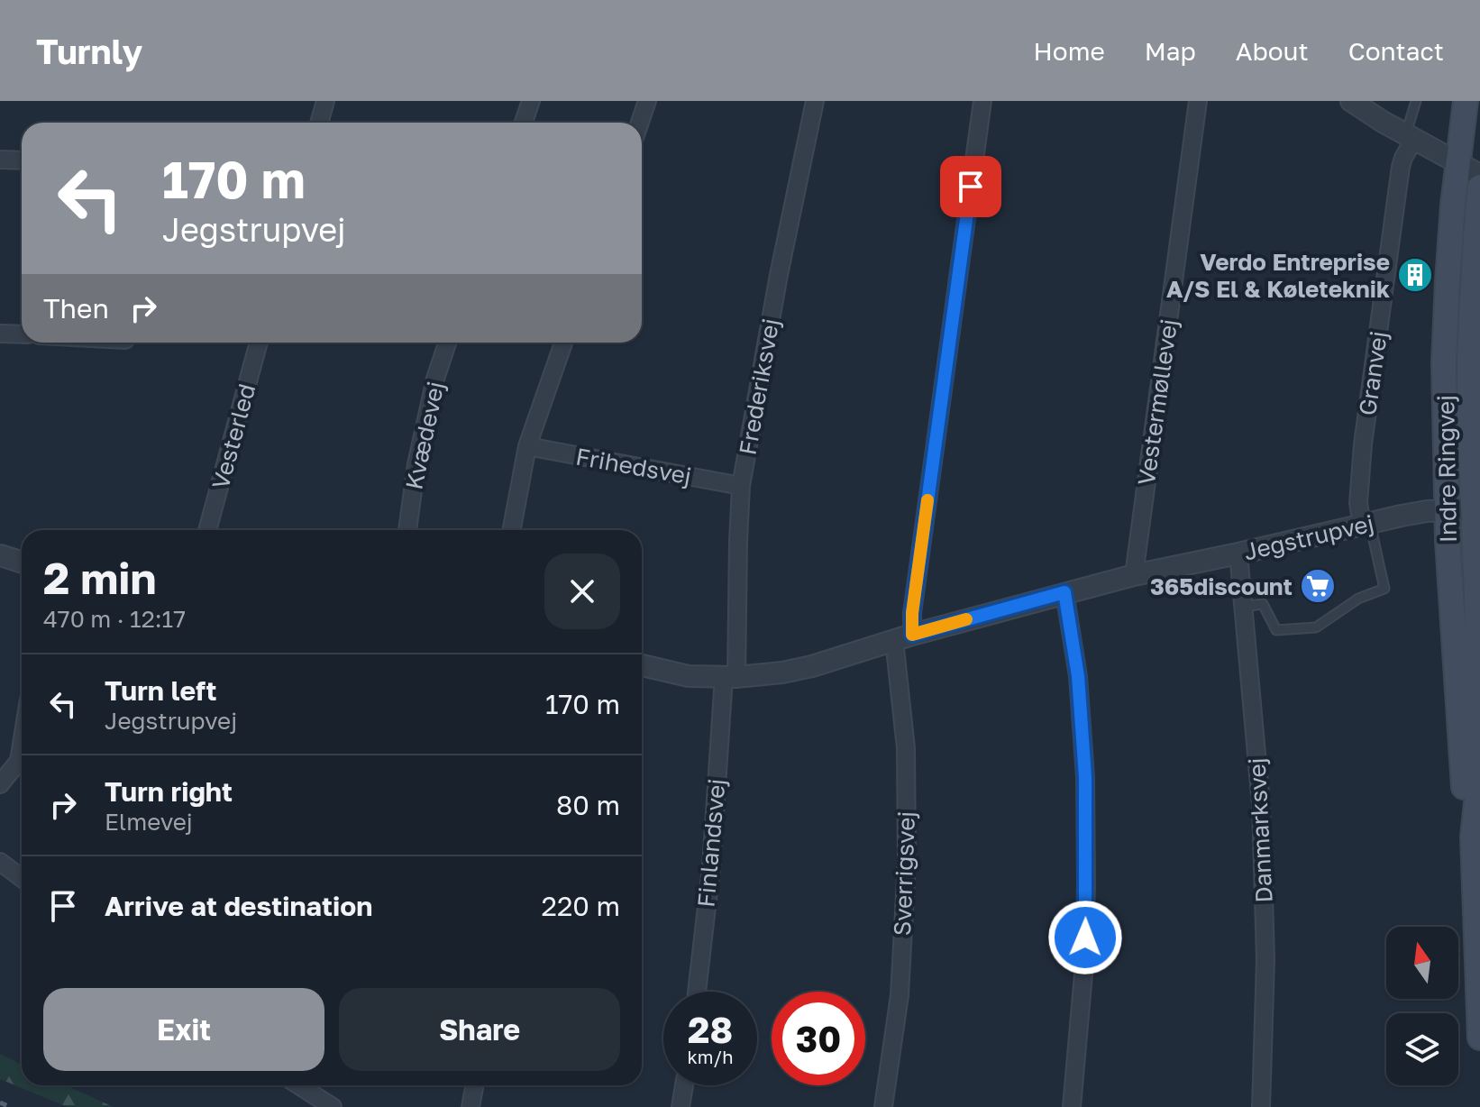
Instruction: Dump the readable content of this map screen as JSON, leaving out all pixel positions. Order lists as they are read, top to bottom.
{
  "streets": {
    "main road": ["Indre Ringvej"],
    "street": [
      "Granvej",
      "Frederiksvej",
      "Vestermøllevej",
      "Kvædevej",
      "Vesterled",
      "Frihedsvej",
      "Jegstrupvej",
      "Danmarksvej",
      "Finlandsvej",
      "Sverrigsvej"
    ]
  },
  "crossings": [
    ["Granvej", "Jegstrupvej"],
    ["Frederiksvej", "Frihedsvej"],
    ["Frederiksvej", "Jegstrupvej"],
    ["Frederiksvej", "Finlandsvej"],
    ["Vestermøllevej", "Jegstrupvej"],
    ["Indre Ringvej", "Jegstrupvej"],
    ["Jegstrupvej", "Danmarksvej"],
    ["Jegstrupvej", "Finlandsvej"],
    ["Jegstrupvej", "Sverrigsvej"]
  ],
  "places": {
    "building": ["Verdo Entreprise A/S El & Køleteknik"],
    "supermarket": ["365discount"]
  },
  "north": "top",
  "page": {
    "header": "Turnly",
    "nav": [
      "Home",
      "Map",
      "About",
      "Contact"
    ],
    "turn": ["170 m", "Jegstrupvej"],
    "then": "Then",
    "heading": ["2 min", "470 m · 12:17"],
    "list": [
      {
        "name": "Turn left",
        "note": "Jegstrupvej",
        "value": "170 m"
      },
      {
        "name": "Turn right",
        "note": "Elmevej",
        "value": "80 m"
      },
      {
        "name": "Arrive at destination",
        "value": "220 m"
      }
    ],
    "buttons": ["Exit", "Share"],
    "speed": "28 km/h",
    "limit": "30"
  }
}
